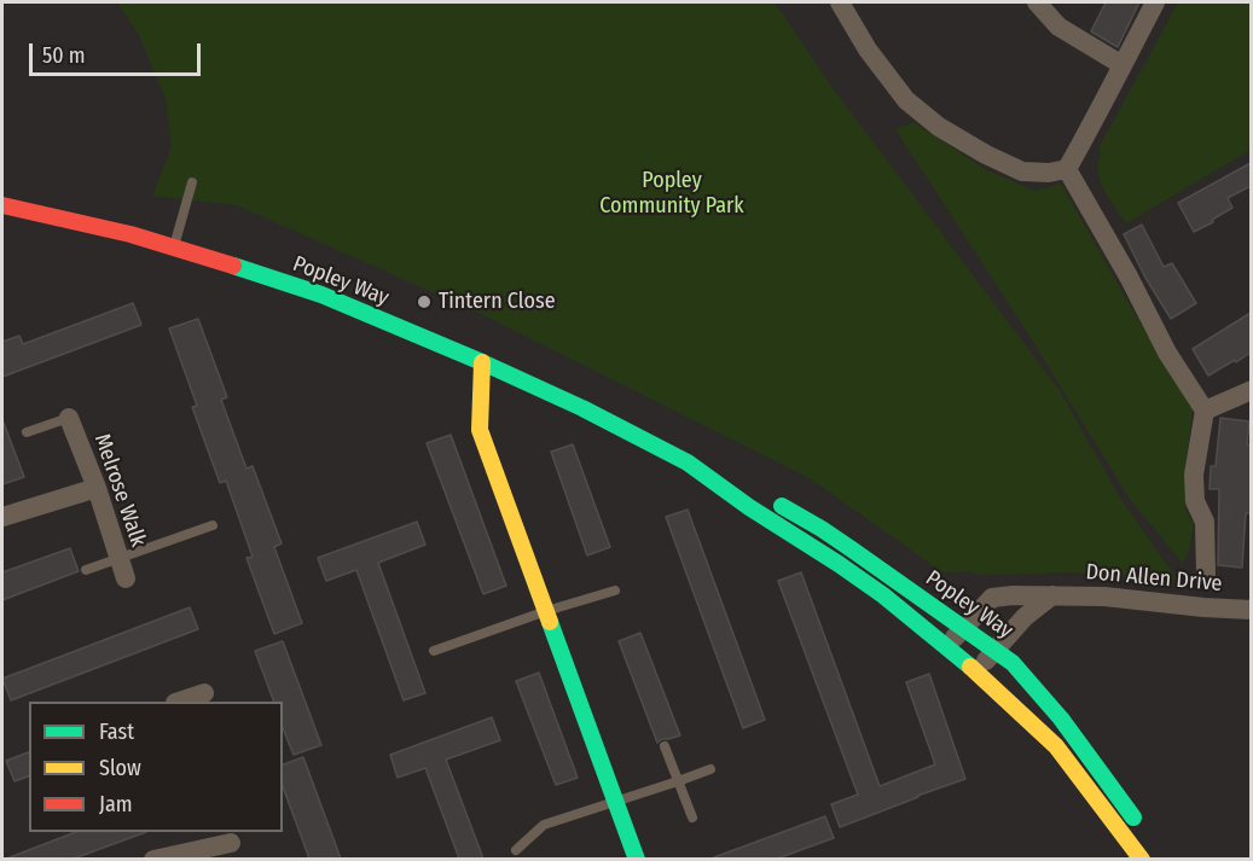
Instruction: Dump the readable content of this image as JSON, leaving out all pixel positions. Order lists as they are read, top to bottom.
{
  "streets": {
    "street": ["Popley Way", "Melrose Walk", "Don Allen Drive"]
  },
  "crossings": [
    ["Popley Way", "Don Allen Drive"]
  ],
  "parks": ["Popley Community Park"],
  "places": ["Tintern Close"],
  "legend": ["Fast", "Slow", "Jam"],
  "scale_bar": "50 m"
}
